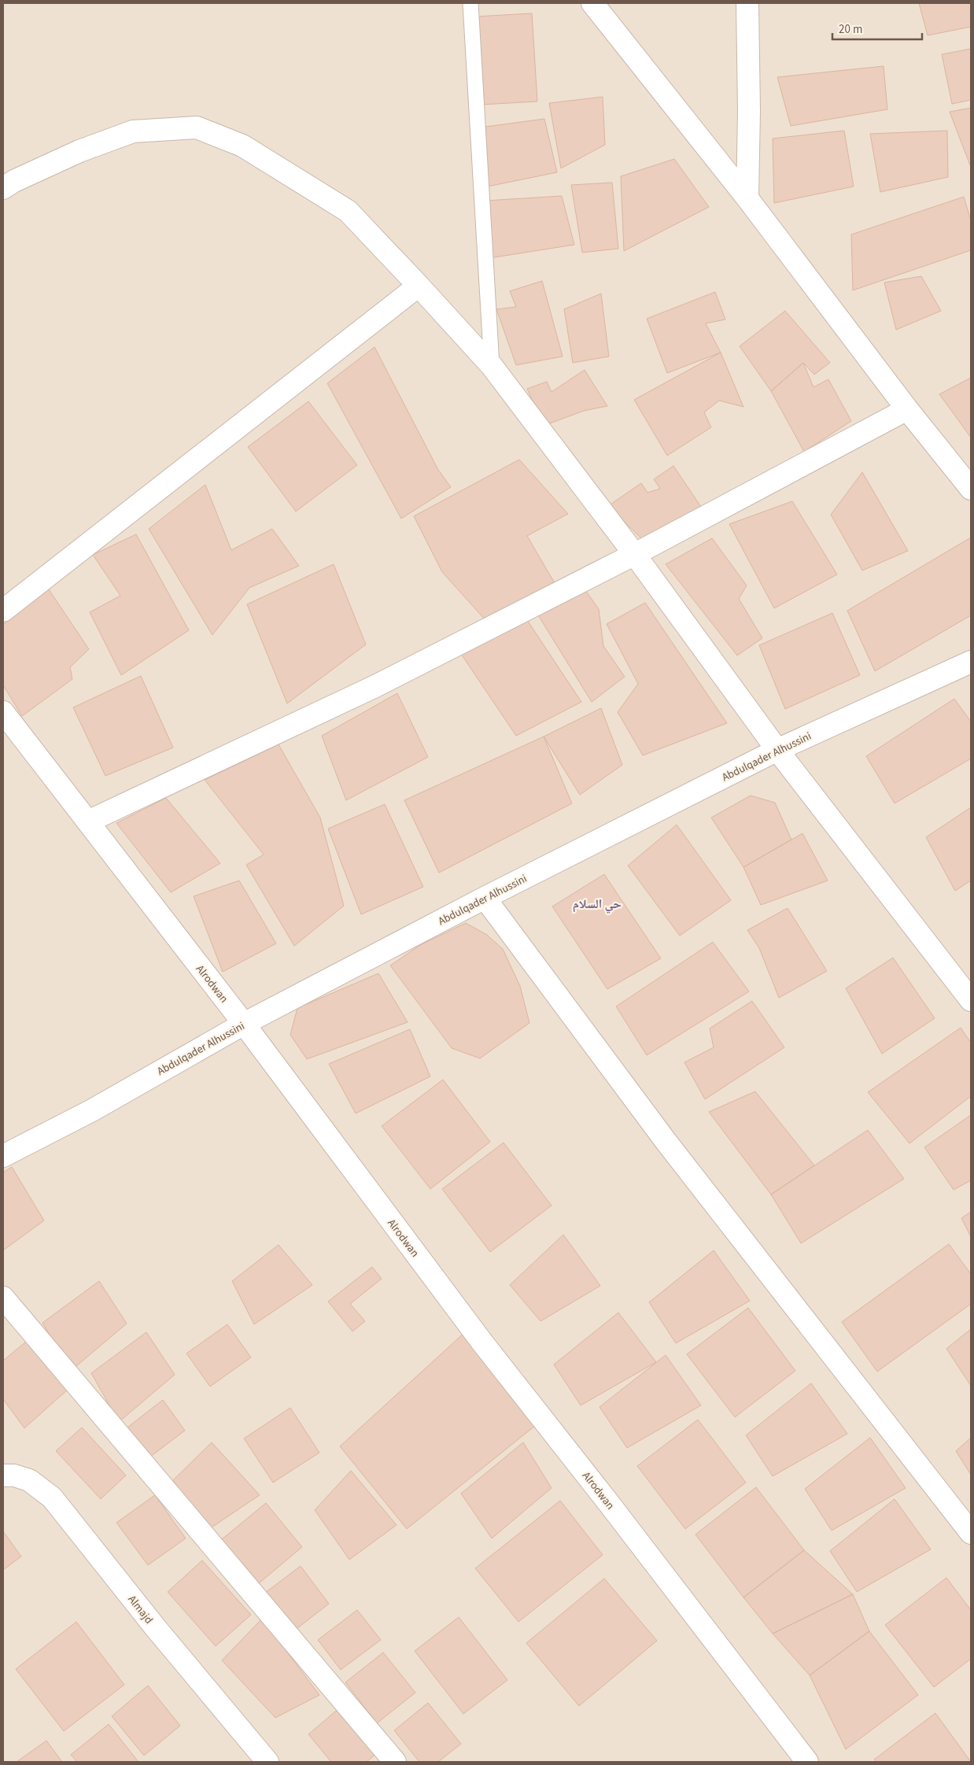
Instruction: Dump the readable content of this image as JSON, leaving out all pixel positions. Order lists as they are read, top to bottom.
{
  "streets": {
    "street": ["Abdulqader Alhussini", "Alrodwan", "Almajd"]
  },
  "crossings": [
    ["Abdulqader Alhussini", "Alrodwan"]
  ],
  "districts": ["حي السلام"],
  "scale_bar": "20 m"
}
